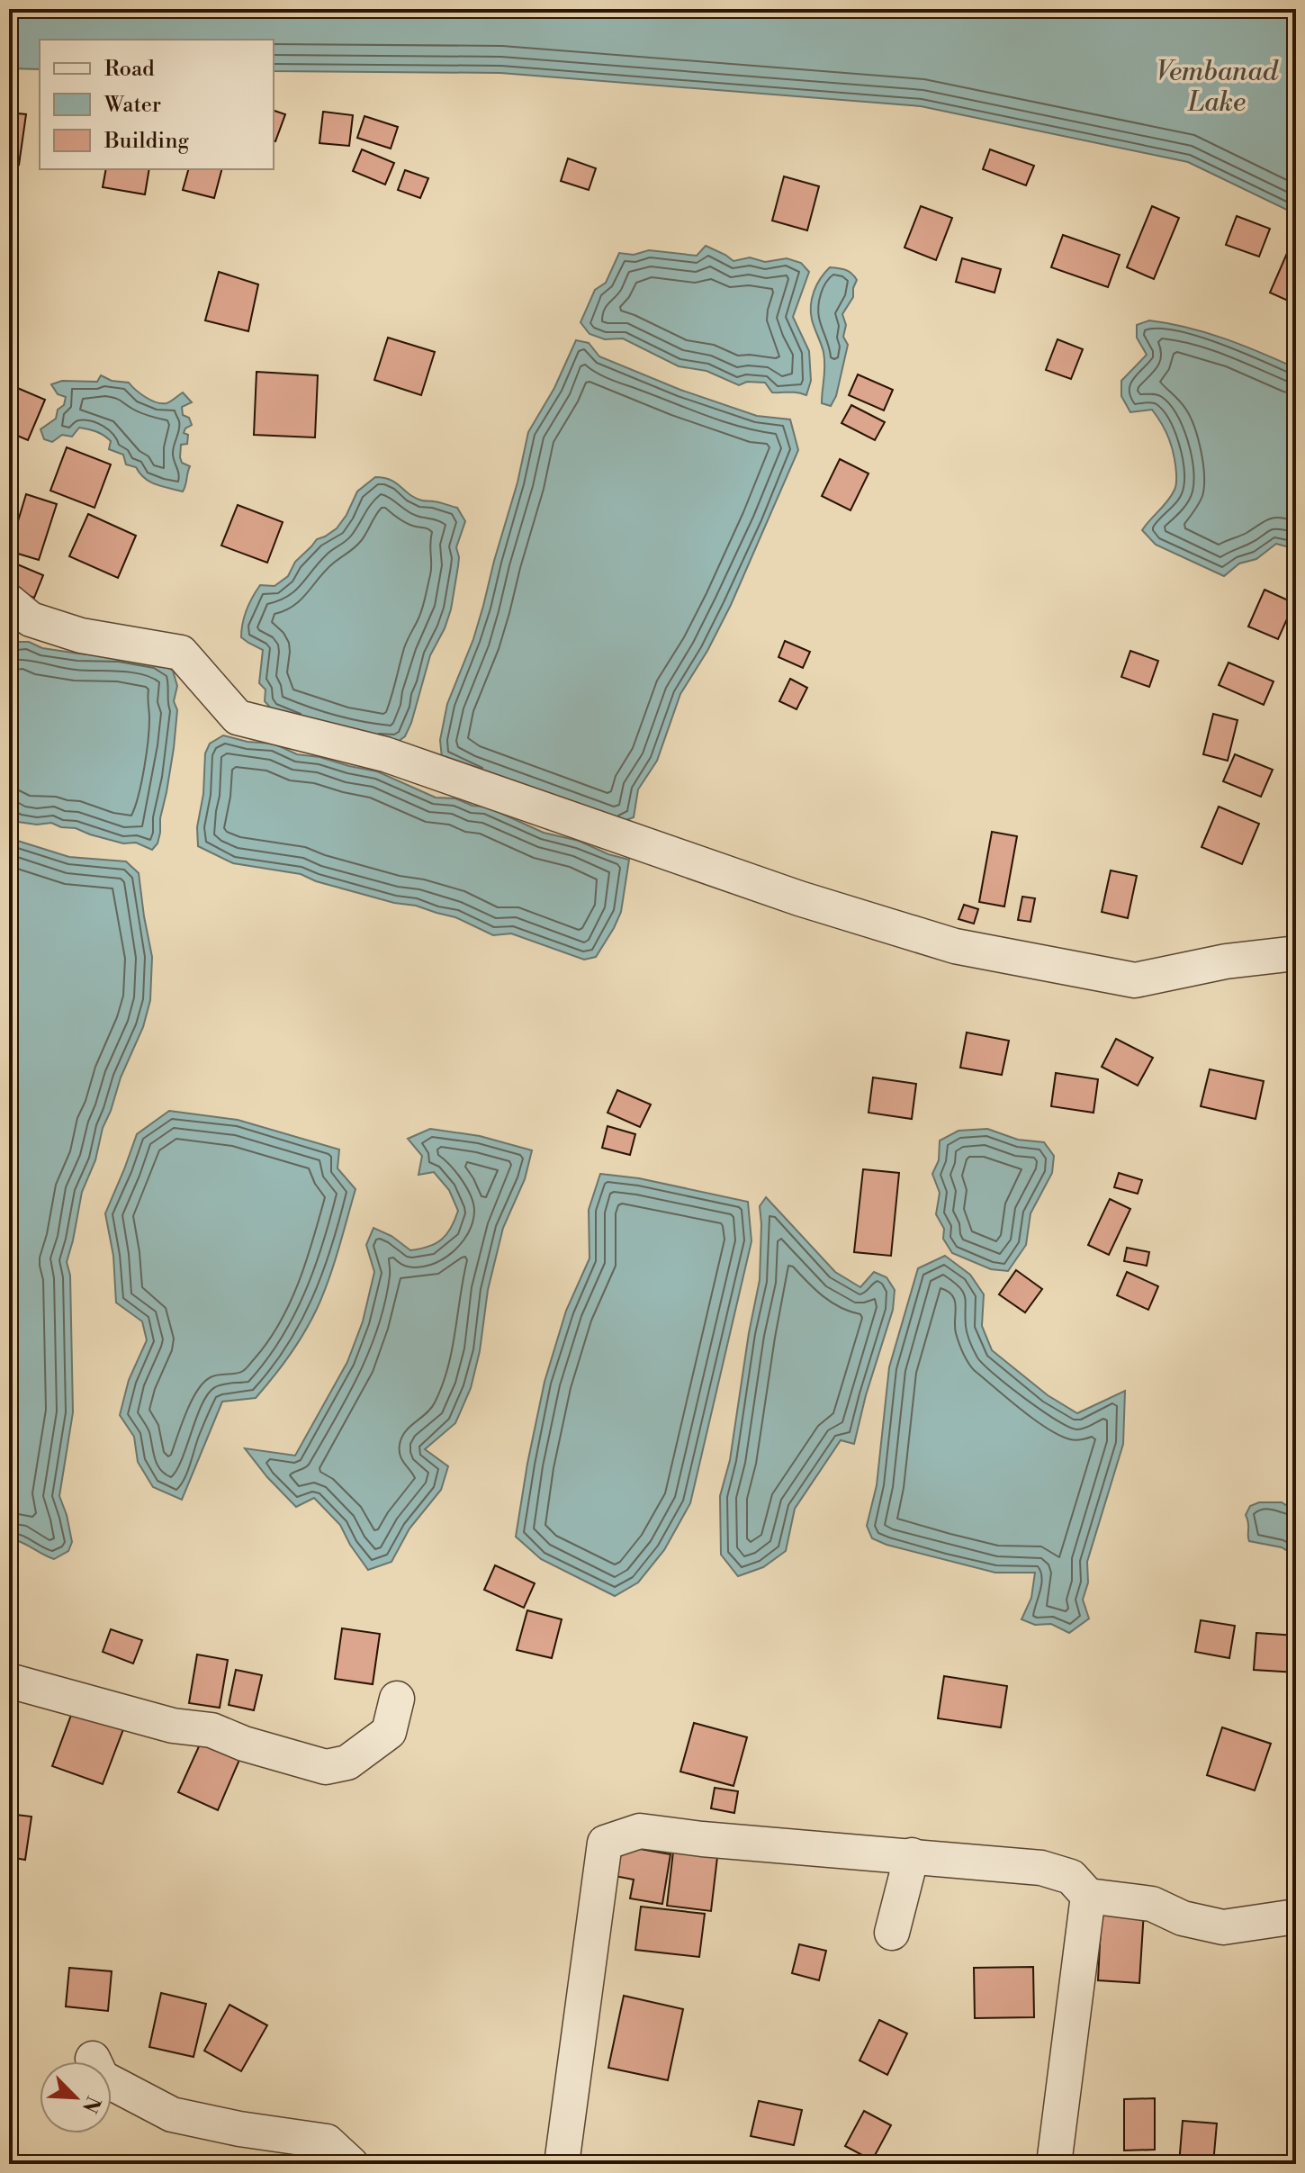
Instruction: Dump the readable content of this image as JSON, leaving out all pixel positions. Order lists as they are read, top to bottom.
{
  "water": ["Vembanad Lake"],
  "legend": ["Road", "Water", "Building"],
  "north": "bottom right"
}
